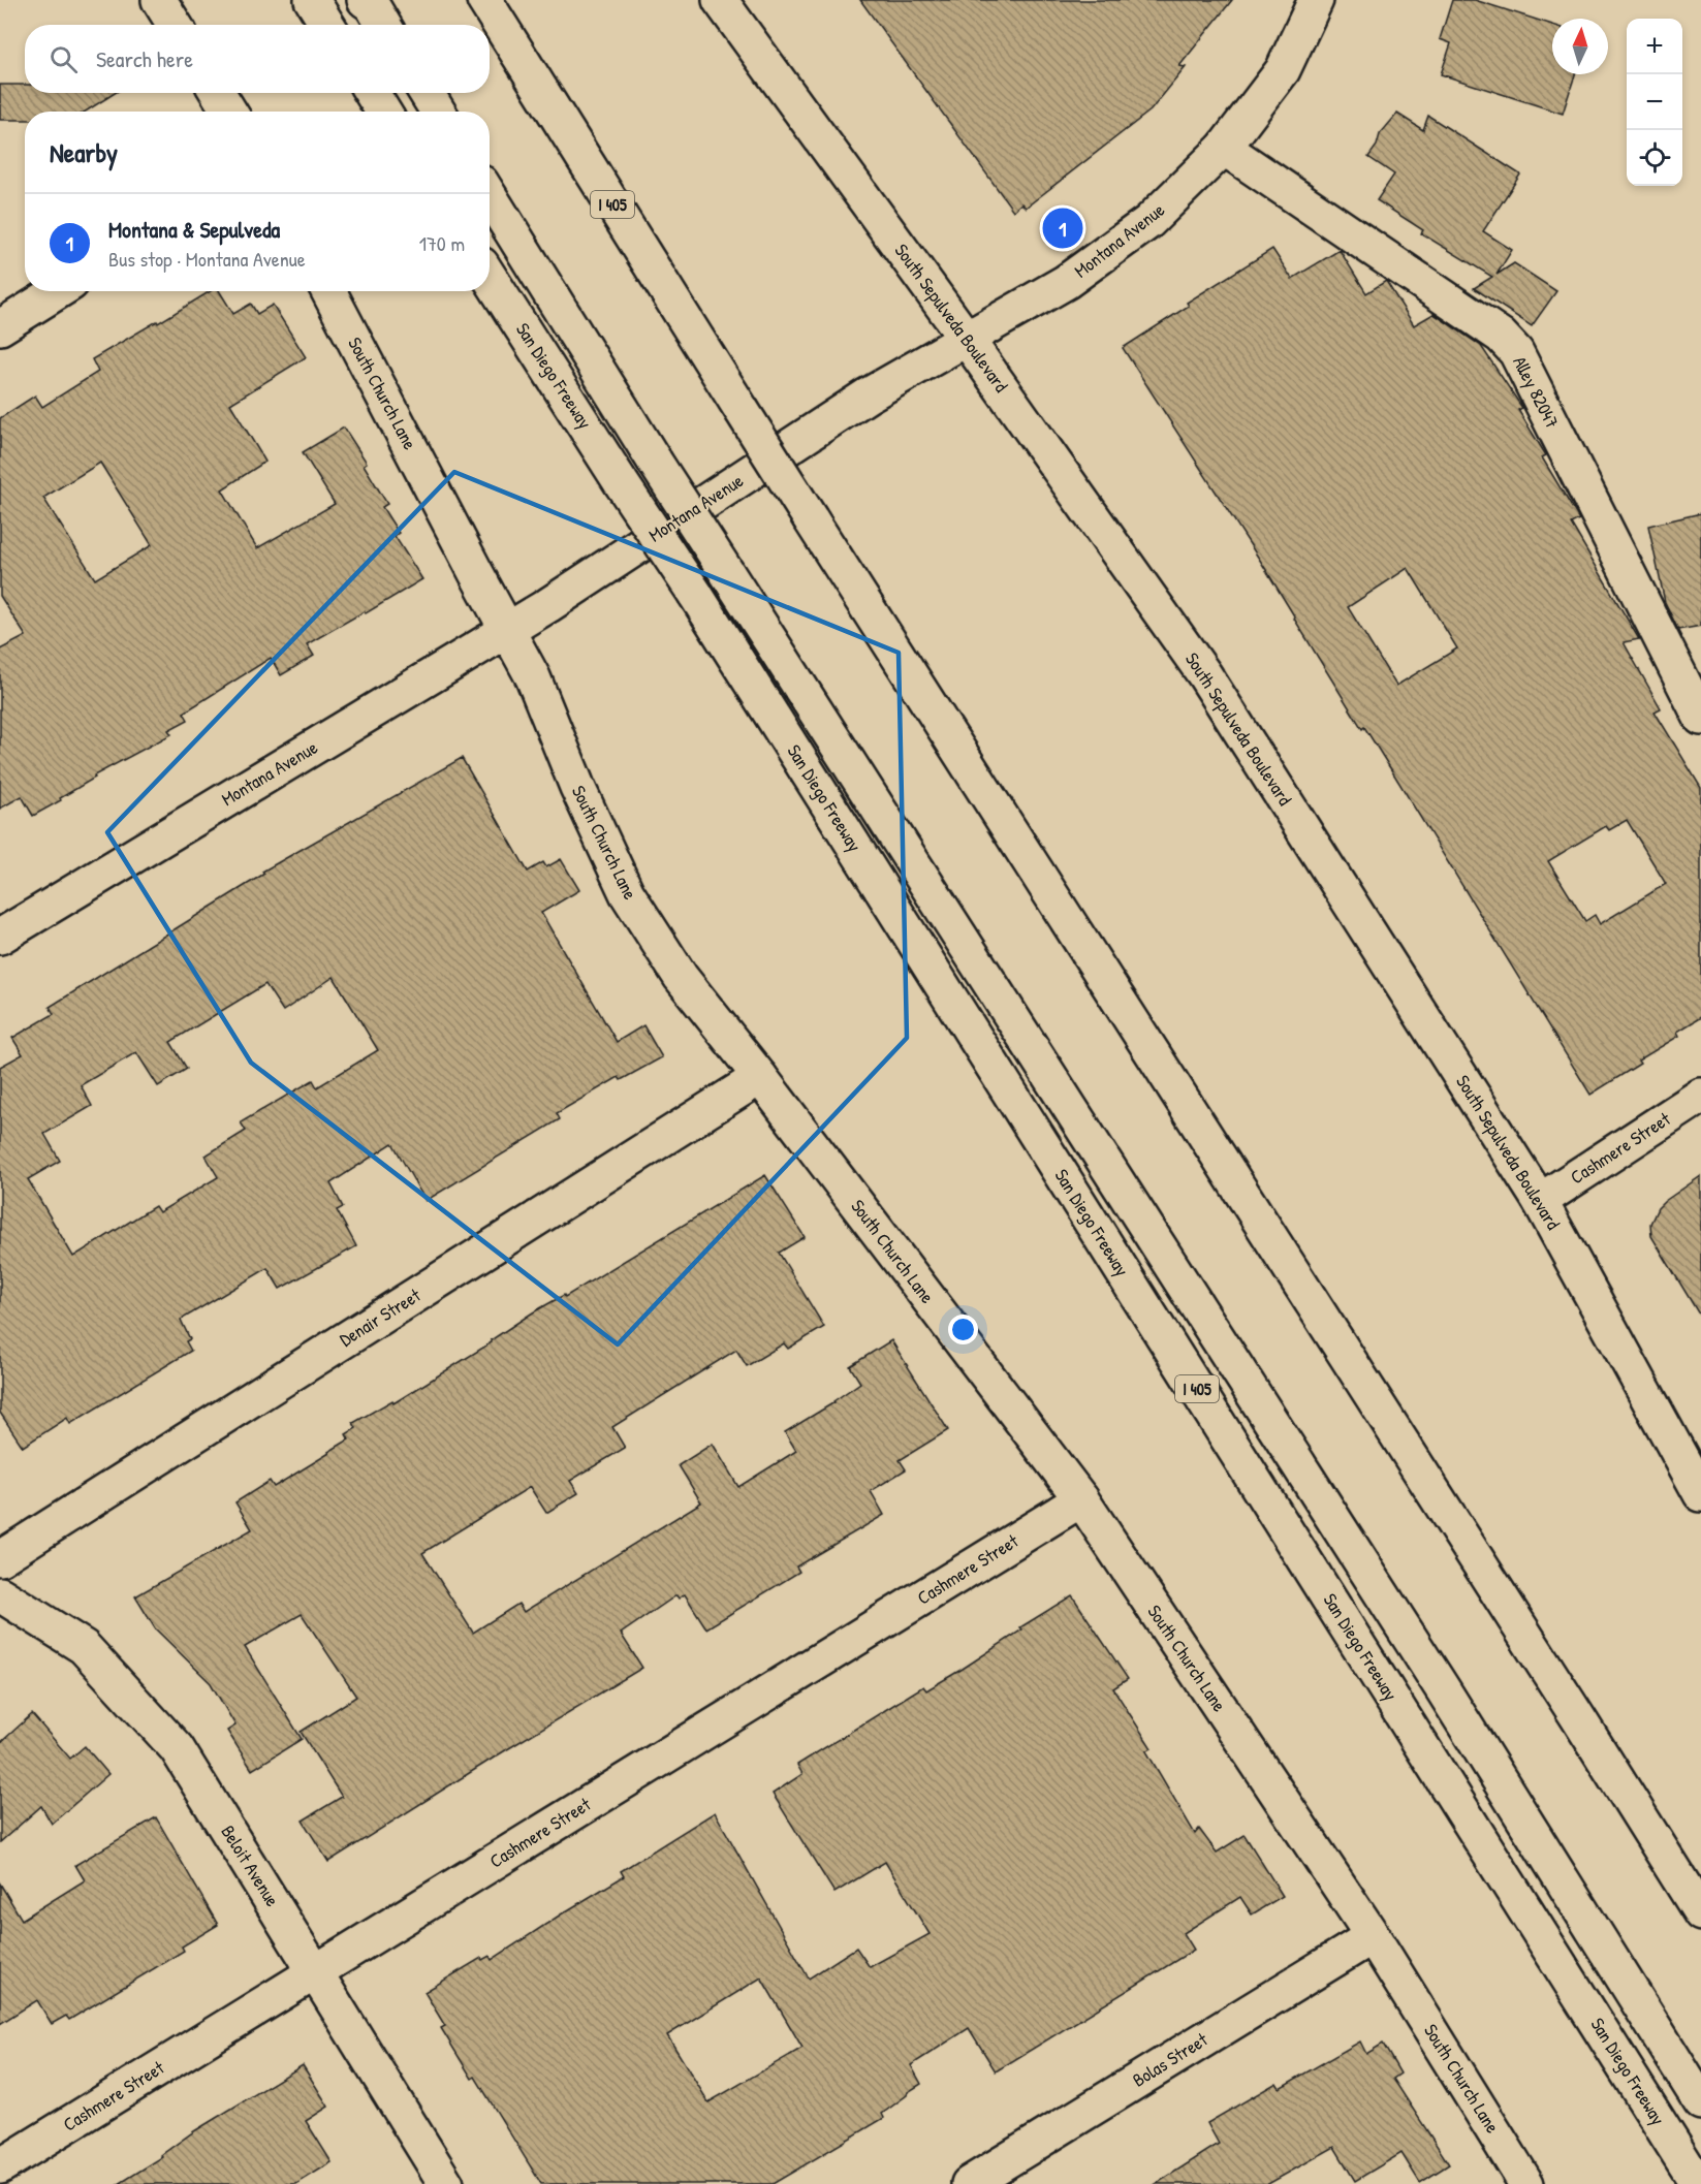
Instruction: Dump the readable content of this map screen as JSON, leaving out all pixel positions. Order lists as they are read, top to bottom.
{
  "streets": {
    "main road": [
      "I 405",
      "Montana Avenue",
      "South Sepulveda Boulevard",
      "San Diego Freeway",
      "Alley 82047",
      "South Church Lane",
      "Cashmere Street",
      "Denair Street",
      "Beloit Avenue",
      "Bolas Street"
    ]
  },
  "crossings": [
    ["Montana Avenue", "South Sepulveda Boulevard"],
    ["Montana Avenue", "Alley 82047"],
    ["Montana Avenue", "South Church Lane"],
    ["South Sepulveda Boulevard", "Cashmere Street"],
    ["South Church Lane", "Cashmere Street"],
    ["South Church Lane", "Denair Street"],
    ["South Church Lane", "Bolas Street"],
    ["Cashmere Street", "Beloit Avenue"]
  ],
  "north": "top",
  "page": {
    "map_buttons": ["+", "−"],
    "search": "Search here",
    "heading": "Nearby",
    "list": [
      {
        "mark": "1",
        "name": "Montana & Sepulveda",
        "note": "Bus stop · Montana Avenue",
        "value": "170 m"
      }
    ],
    "pins": "1"
  }
}
